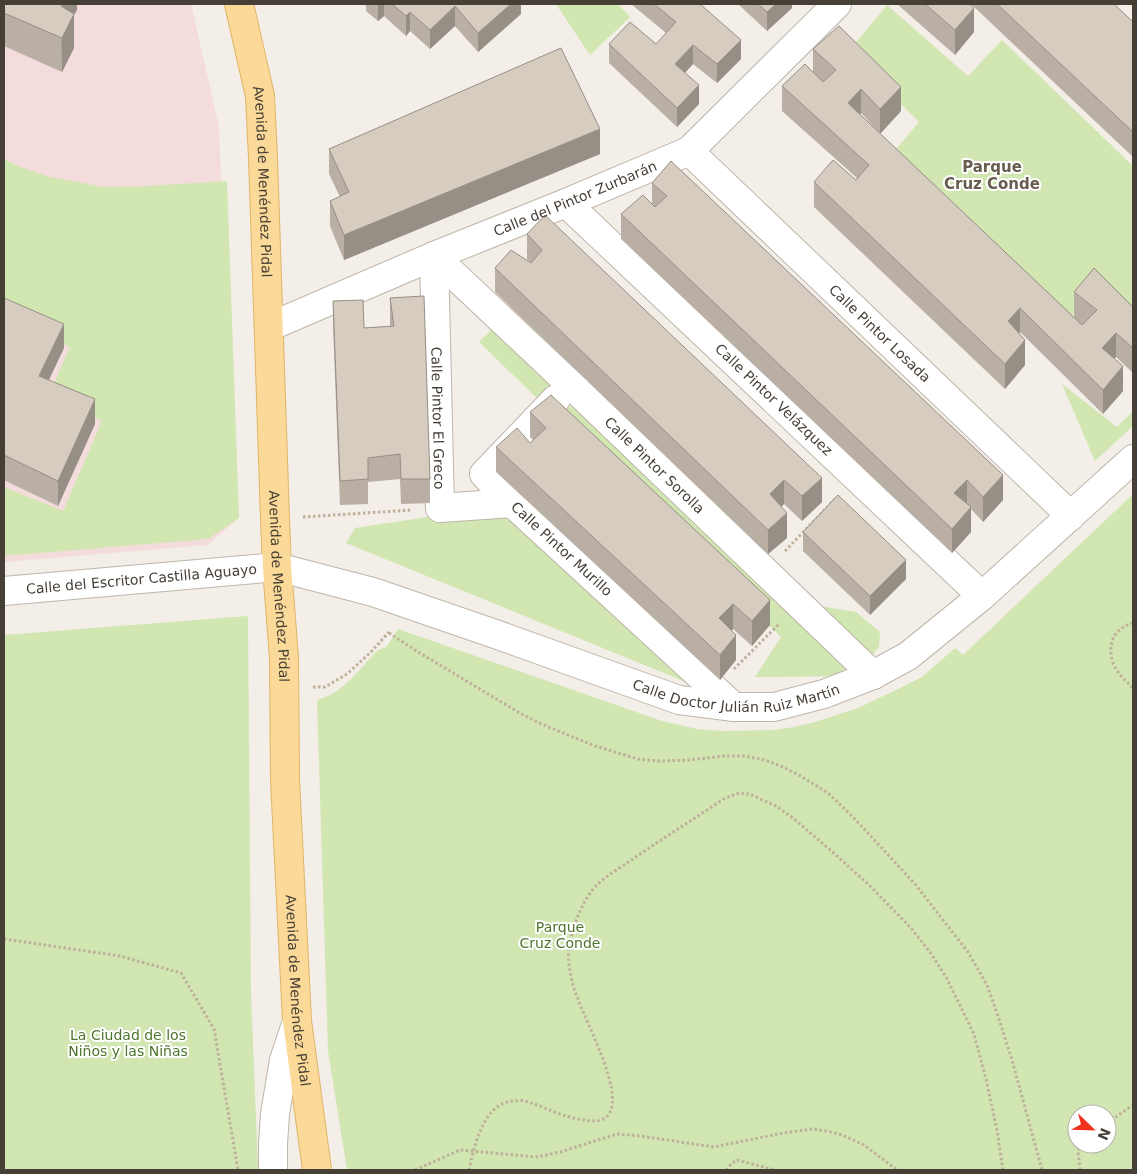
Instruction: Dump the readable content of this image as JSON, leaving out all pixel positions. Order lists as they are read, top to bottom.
{
  "streets": {
    "main road": ["Avenida de Menéndez Pidal"],
    "street": [
      "Calle del Pintor Zurbarán",
      "Calle Pintor Losada",
      "Calle Pintor Velázquez",
      "Calle Pintor El Greco",
      "Calle Pintor Sorolla",
      "Calle Pintor Murillo",
      "Calle del Escritor Castilla Aguayo",
      "Calle Doctor Julián Ruiz Martín"
    ]
  },
  "crossings": [
    ["Avenida de Menéndez Pidal", "Calle del Pintor Zurbarán"],
    ["Avenida de Menéndez Pidal", "Calle del Escritor Castilla Aguayo"],
    ["Avenida de Menéndez Pidal", "Calle Doctor Julián Ruiz Martín"],
    ["Calle del Pintor Zurbarán", "Calle Pintor Losada"],
    ["Calle del Pintor Zurbarán", "Calle Pintor Velázquez"],
    ["Calle del Pintor Zurbarán", "Calle Pintor El Greco"],
    ["Calle del Pintor Zurbarán", "Calle Pintor Sorolla"],
    ["Calle Pintor Losada", "Calle Doctor Julián Ruiz Martín"],
    ["Calle Pintor Velázquez", "Calle Doctor Julián Ruiz Martín"],
    ["Calle Pintor El Greco", "Calle Pintor Sorolla"],
    ["Calle Pintor El Greco", "Calle Pintor Murillo"],
    ["Calle Pintor Sorolla", "Calle Pintor Murillo"],
    ["Calle Pintor Sorolla", "Calle Doctor Julián Ruiz Martín"],
    ["Calle Pintor Murillo", "Calle Doctor Julián Ruiz Martín"],
    ["Calle del Escritor Castilla Aguayo", "Calle Doctor Julián Ruiz Martín"]
  ],
  "districts": ["Parque Cruz Conde"],
  "parks": ["Parque Cruz Conde", "La Ciudad de los Niños y las Niñas"],
  "north": "bottom right"
}
